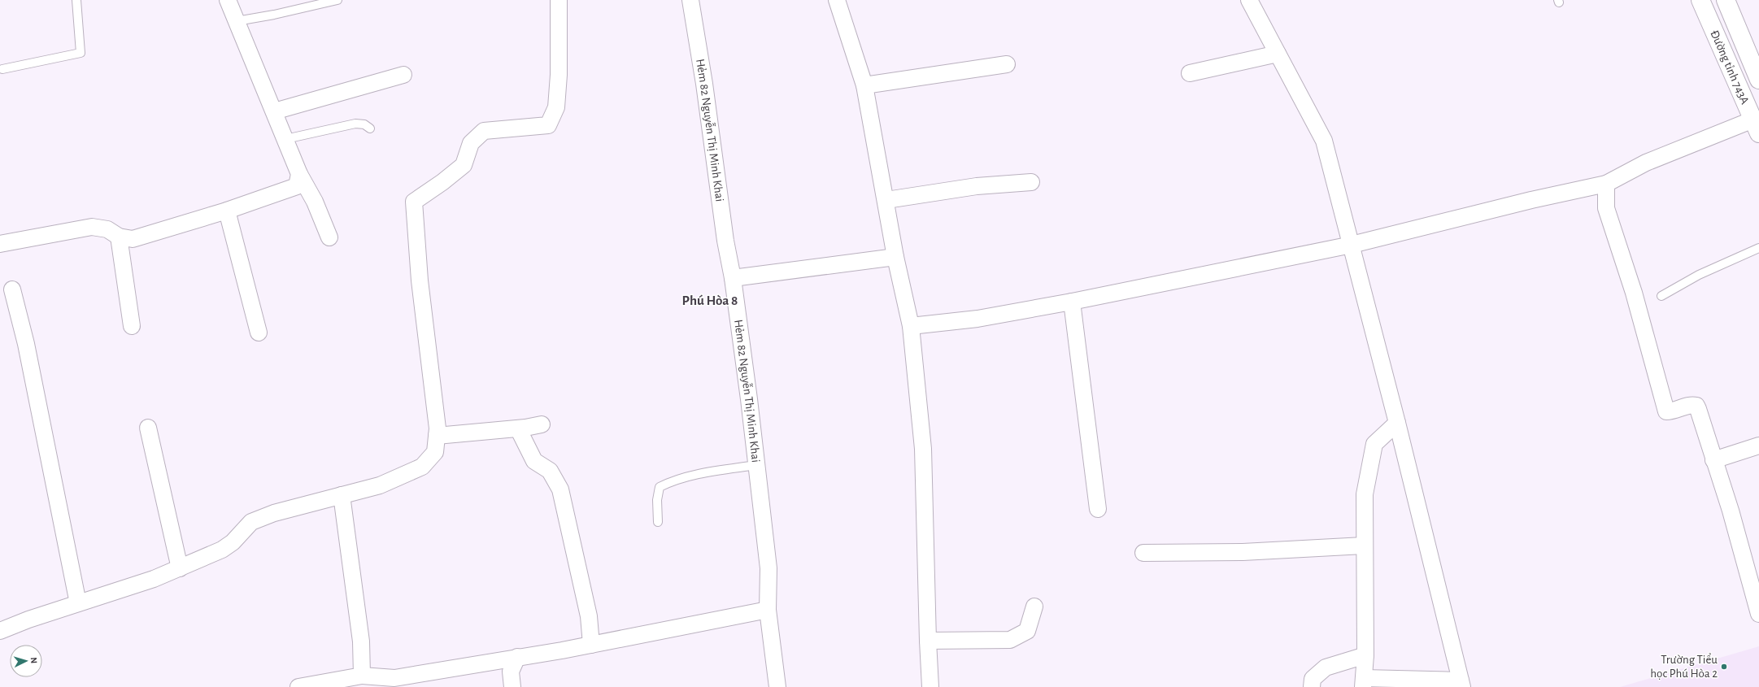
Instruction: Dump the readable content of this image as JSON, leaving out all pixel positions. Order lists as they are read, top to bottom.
{
  "streets": {
    "main road": ["Đường tỉnh 743A"],
    "street": ["Hẻm 82 Nguyễn Thị Minh Khai"]
  },
  "districts": ["Phú Hòa 8"],
  "places": ["Trường Tiểu học Phú Hòa 2"],
  "north": "right"
}
